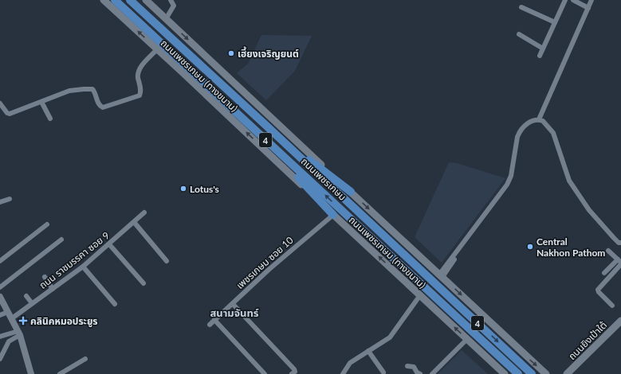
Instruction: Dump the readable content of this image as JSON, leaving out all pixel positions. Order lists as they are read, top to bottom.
{
  "streets": {
    "highway": ["4", "ถนนเพชรเกษม"],
    "main road": ["ถนนเพชรเกษม (ทางขนาน)", "ถนนยิงเป้าใต้"],
    "street": ["ถนน ราชมรรคา ซอย 9", "เพชรเกษม ซอย 10"]
  },
  "crossings": [
    ["ถนนเพชรเกษม (ทางขนาน)", "เพชรเกษม ซอย 10"]
  ],
  "districts": ["สนามจันทร์"],
  "places": {
    "other": ["เฮี้ยงเจริญยนต์", "Lotus's", "Central Nakhon Pathom"],
    "health": ["คลินิคหมอประยูร"]
  }
}
